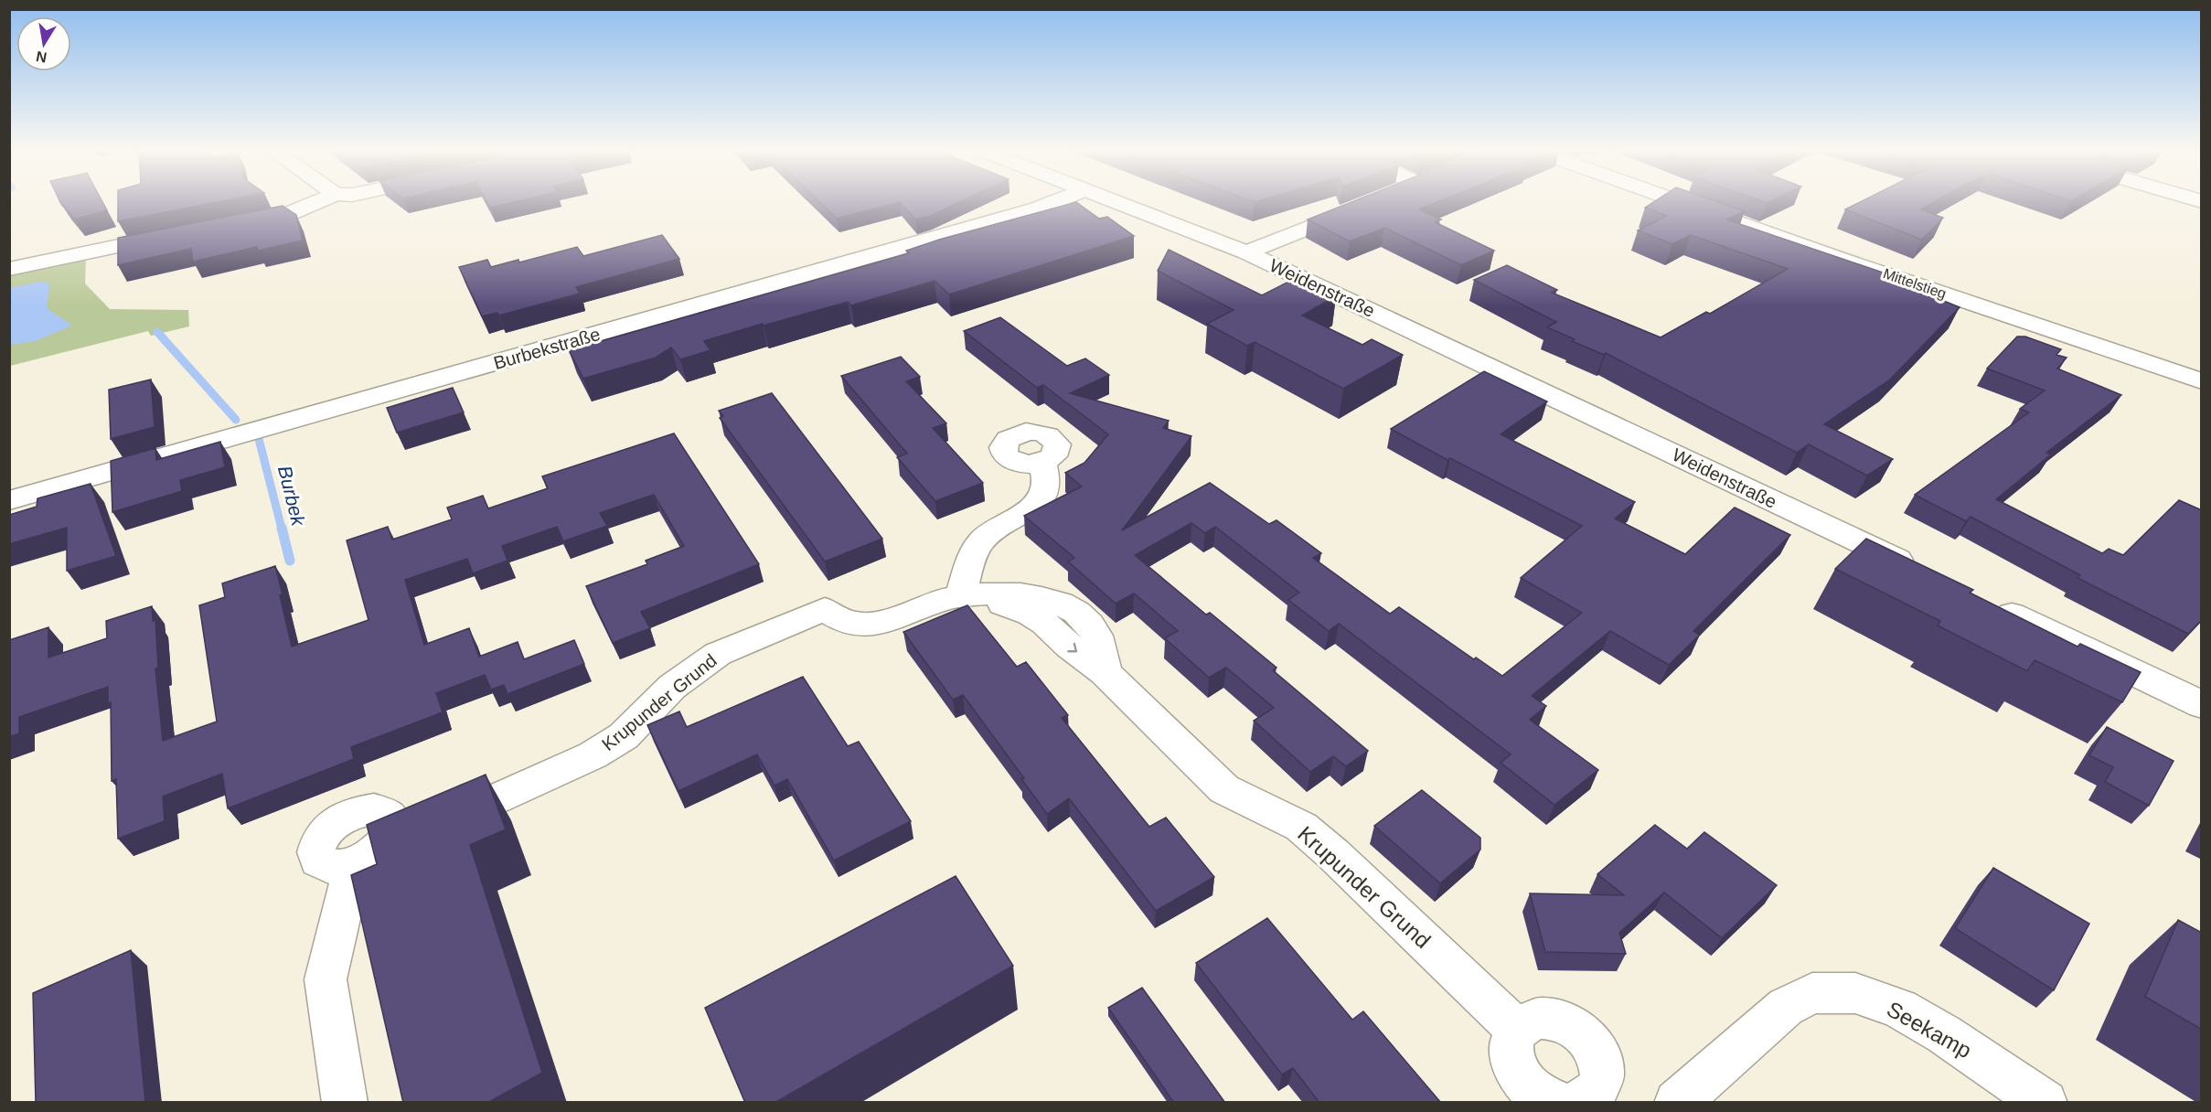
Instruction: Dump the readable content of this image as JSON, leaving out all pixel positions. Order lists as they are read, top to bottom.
{
  "streets": {
    "street": [
      "Mittelstieg",
      "Weidenstraße",
      "Burbekstraße",
      "Krupunder Grund",
      "Seekamp"
    ]
  },
  "water": ["Burbek"],
  "north": "bottom"
}
